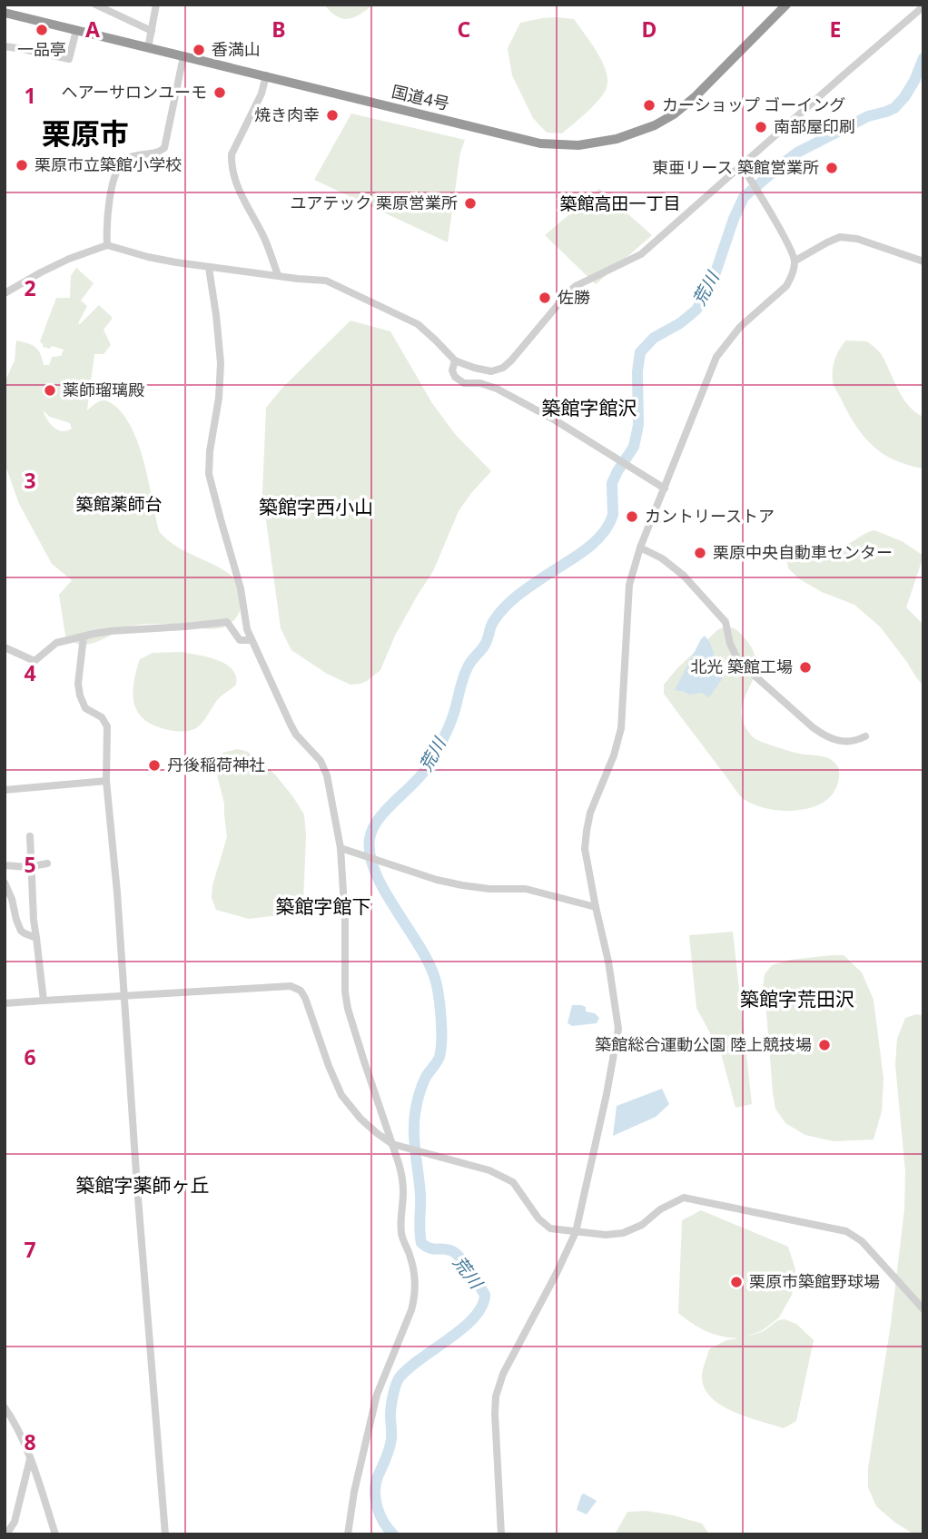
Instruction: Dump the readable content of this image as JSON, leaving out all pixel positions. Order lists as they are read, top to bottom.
{
  "streets": {
    "highway": ["国道4号"]
  },
  "districts": [
    "栗原市",
    "築館高田一丁目",
    "築館字館沢",
    "築館薬師台",
    "築館字西小山",
    "築館字館下",
    "築館字荒田沢",
    "築館字薬師ヶ丘"
  ],
  "water": ["荒川"],
  "places": [
    "一品亭",
    "香満山",
    "ヘアーサロンユーモ",
    "カーショップ ゴーイング",
    "焼き肉幸",
    "南部屋印刷",
    "栗原市立築館小学校",
    "東亜リース 築館営業所",
    "ユアテック 栗原営業所",
    "佐勝",
    "薬師瑠璃殿",
    "カントリーストア",
    "栗原中央自動車センター",
    "北光 築館工場",
    "丹後稲荷神社",
    "築館総合運動公園 陸上競技場",
    "栗原市築館野球場"
  ],
  "grid": {
    "columns": [
      "A",
      "B",
      "C",
      "D",
      "E"
    ],
    "rows": [
      "1",
      "2",
      "3",
      "4",
      "5",
      "6",
      "7",
      "8"
    ]
  }
}
